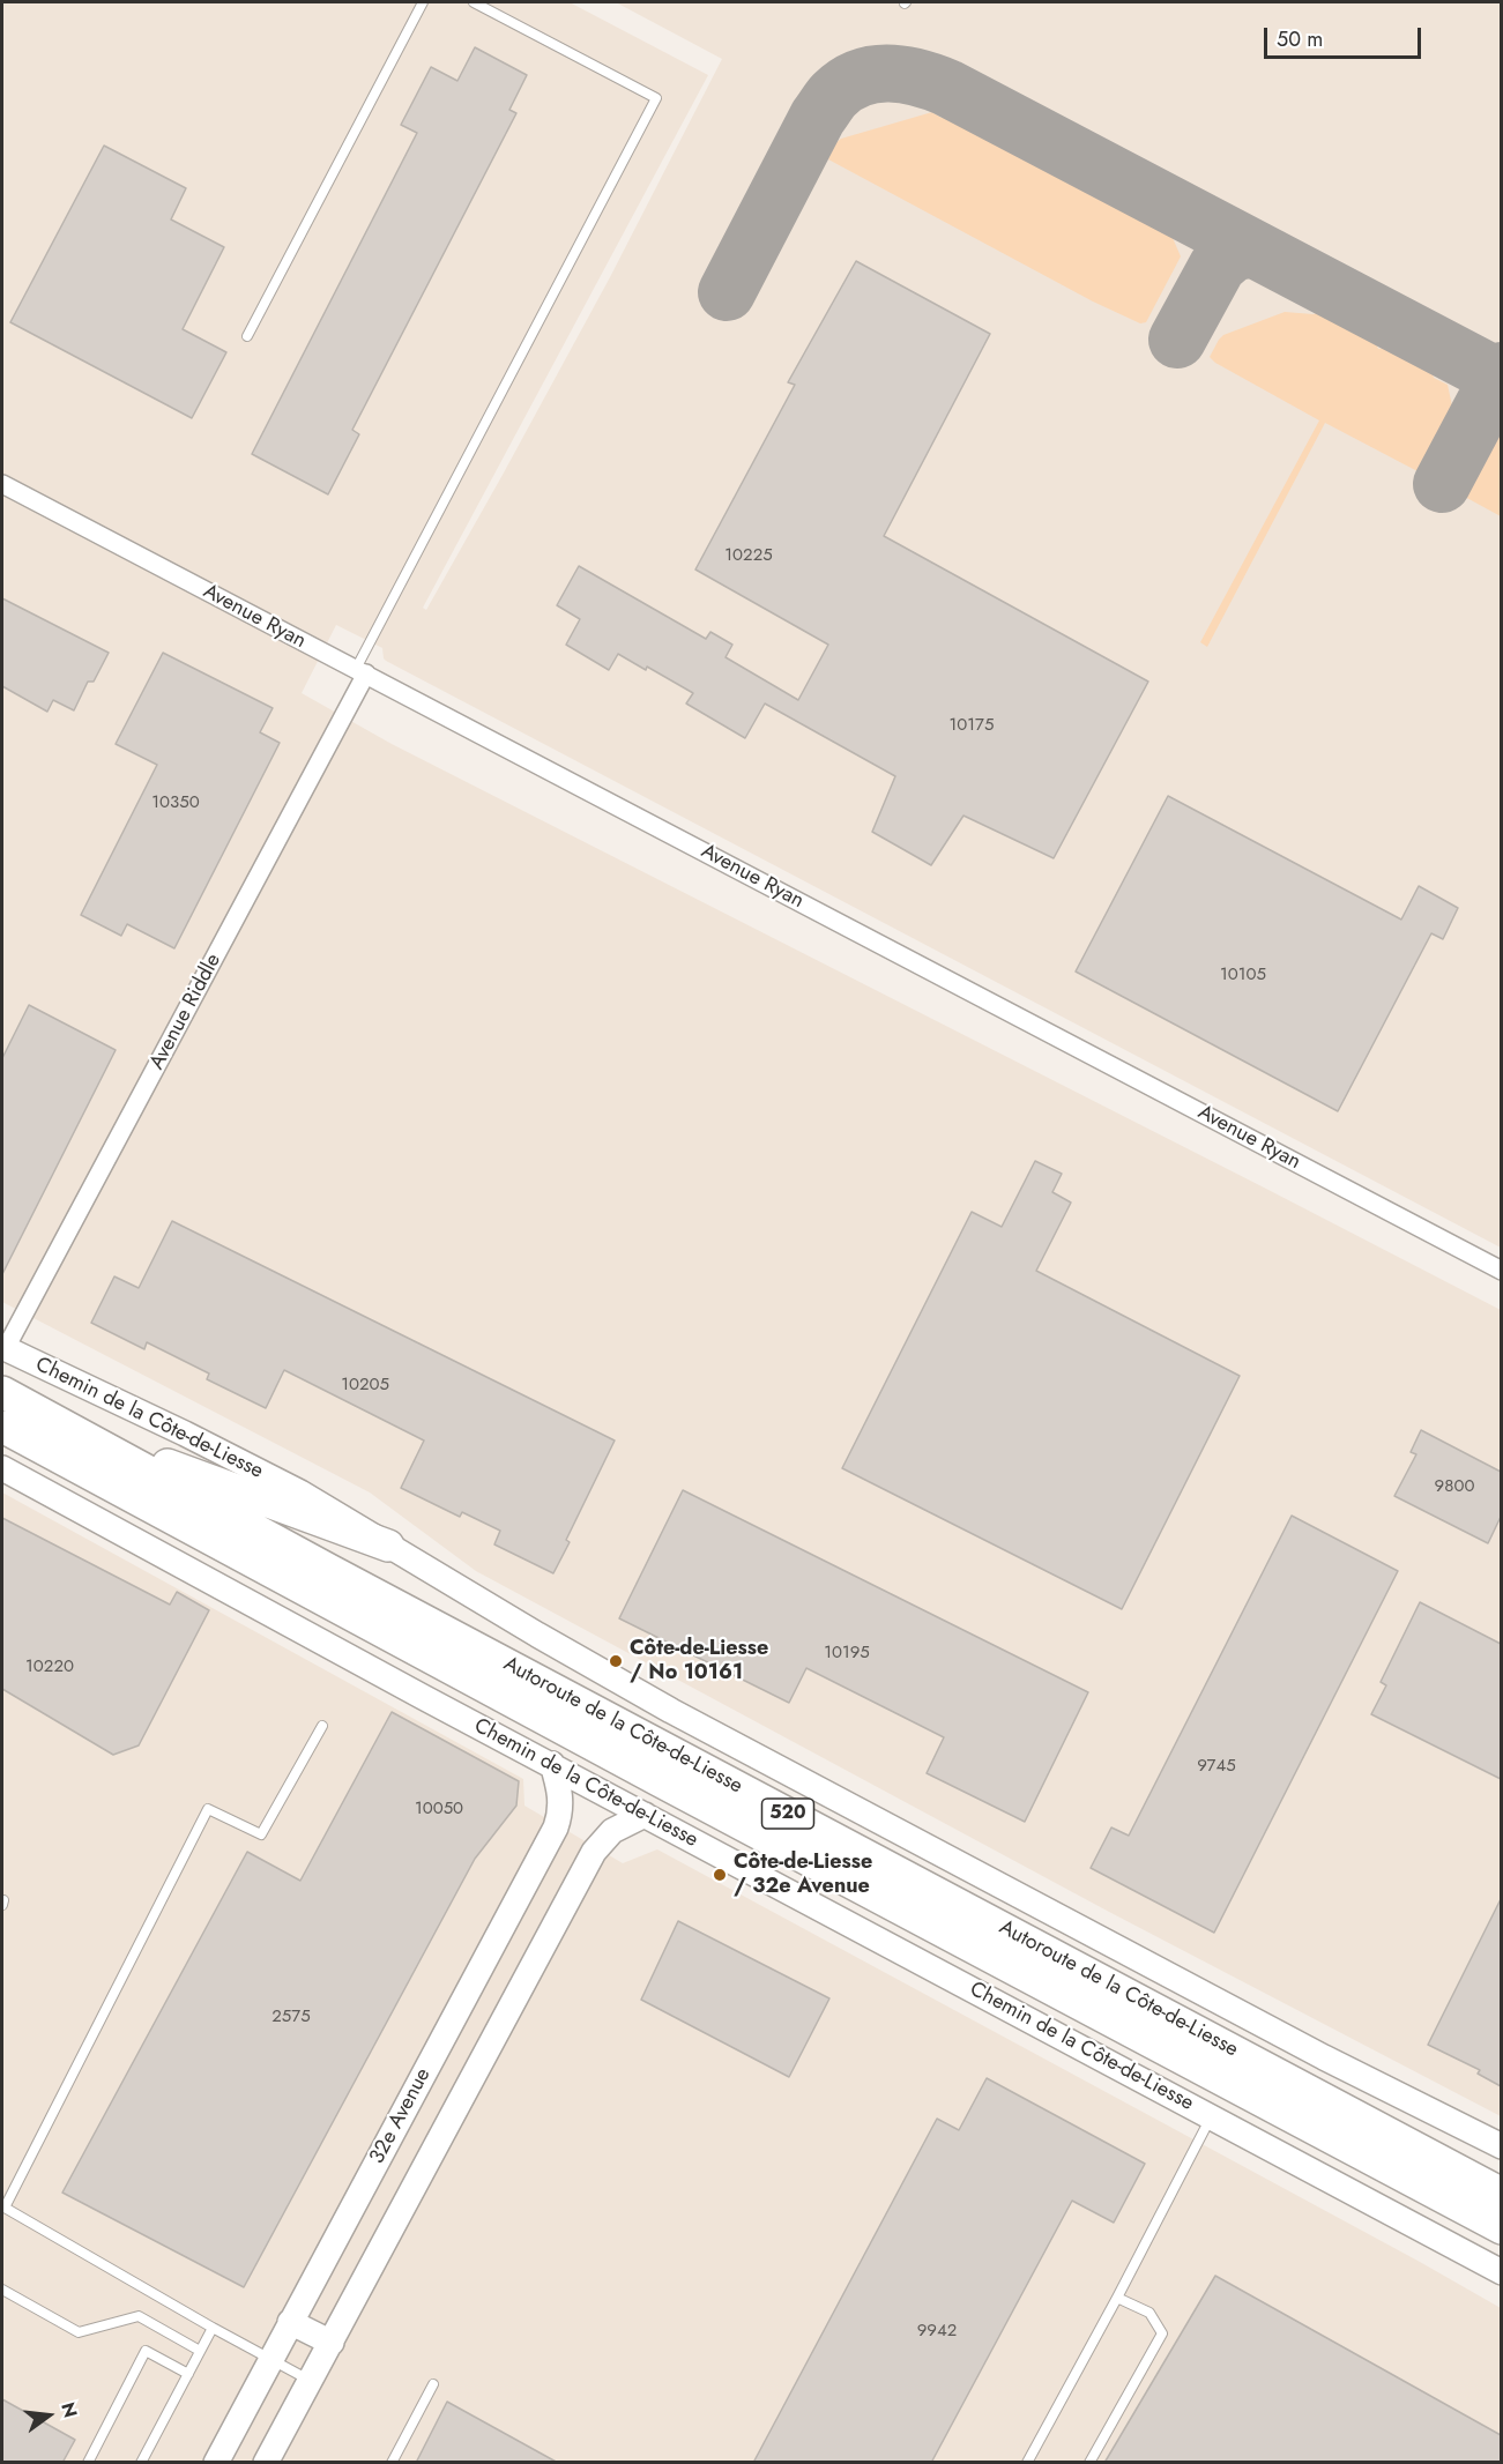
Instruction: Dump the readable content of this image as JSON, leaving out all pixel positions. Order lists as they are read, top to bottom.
{
  "streets": {
    "highway": ["Autoroute de la Côte-de-Liesse", "520"],
    "main road": ["Chemin de la Côte-de-Liesse", "32e Avenue"],
    "street": ["Avenue Ryan", "Avenue Riddle"]
  },
  "crossings": [
    ["Avenue Ryan", "Avenue Riddle"],
    ["Avenue Riddle", "Chemin de la Côte-de-Liesse"],
    ["Chemin de la Côte-de-Liesse", "32e Avenue"]
  ],
  "places": ["Côte-de-Liesse / No 10161", "Côte-de-Liesse / 32e Avenue"],
  "house_numbers": [
    "10225",
    "10175",
    "10350",
    "10105",
    "10205",
    "9800",
    "10195",
    "10220",
    "9745",
    "10050",
    "2575",
    "9942"
  ],
  "scale_bar": "50 m",
  "north": "right"
}
